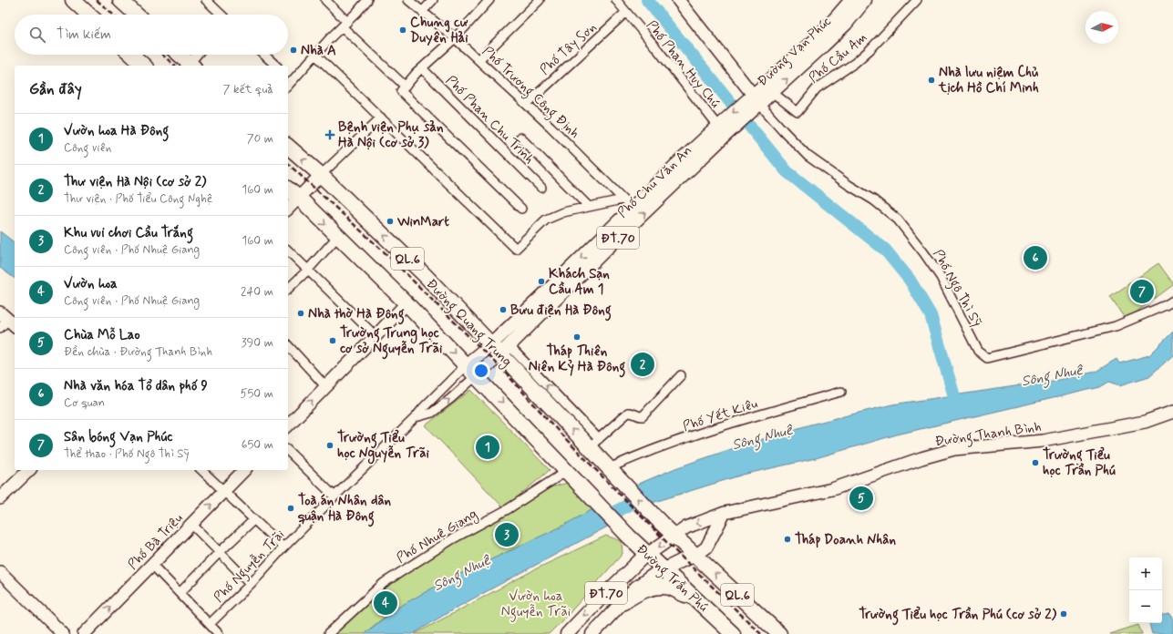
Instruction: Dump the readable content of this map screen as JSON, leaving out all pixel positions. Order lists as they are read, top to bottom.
{
  "streets": {
    "highway": ["QL.6", "Đường Quang Trung", "Đường Trần Phú"],
    "main road": ["Đường Vạn Phúc", "Phố Chu Văn An", "ĐT.70"],
    "street": [
      "Phố Tây Sơn",
      "Phố Cầu Am",
      "Phố Phan Huy Chú",
      "Phố Trương Công Định",
      "Phố Phan Chu Trinh",
      "Phố Ngô Thì Sỹ",
      "Phố Yết Kiêu",
      "Đường Thanh Bình",
      "Phố Nhuệ Giang",
      "Phố Bà Triệu",
      "Phố Nguyễn Trãi"
    ]
  },
  "crossings": [
    ["Phố Tây Sơn", "Phố Phan Huy Chú"],
    ["Phố Tây Sơn", "Phố Trương Công Định"],
    ["Đường Vạn Phúc", "Phố Cầu Am"],
    ["Đường Vạn Phúc", "ĐT.70"],
    ["Đường Vạn Phúc", "Phố Ngô Thì Sỹ"],
    ["Phố Phan Huy Chú", "Phố Chu Văn An"],
    ["Phố Phan Huy Chú", "ĐT.70"],
    ["Phố Trương Công Định", "Phố Chu Văn An"],
    ["Phố Chu Văn An", "ĐT.70"],
    ["Phố Chu Văn An", "QL.6"],
    ["Phố Chu Văn An", "Đường Quang Trung"],
    ["Phố Chu Văn An", "Phố Nguyễn Trãi"],
    ["ĐT.70", "QL.6"],
    ["ĐT.70", "Phố Ngô Thì Sỹ"],
    ["ĐT.70", "Đường Thanh Bình"],
    ["ĐT.70", "Đường Trần Phú"],
    ["QL.6", "Đường Quang Trung"],
    ["QL.6", "Phố Yết Kiêu"],
    ["QL.6", "Đường Thanh Bình"],
    ["QL.6", "Phố Nhuệ Giang"],
    ["QL.6", "Phố Nguyễn Trãi"],
    ["QL.6", "Đường Trần Phú"],
    ["Đường Quang Trung", "Phố Yết Kiêu"],
    ["Phố Nhuệ Giang", "Đường Trần Phú"]
  ],
  "water": ["Sông Nhuệ"],
  "parks": ["Vườn hoa Nguyễn Trãi"],
  "places": {
    "other": [
      "Chung cư Duyên Hải",
      "Nhà A",
      "Nhà lưu niệm Chủ tịch Hồ Chí Minh",
      "WinMart",
      "Khách Sạn Cầu Am 1",
      "Bưu điện Hà Đông",
      "Nhà thờ Hà Đông",
      "Tháp Thiên Niên Kỷ Hà Đông",
      "Trường Trung học cơ sở Nguyễn Trãi",
      "Trường Tiểu học Nguyễn Trãi",
      "Trường Tiểu học Trần Phú",
      "Toà án Nhân dân quận Hà Đông",
      "Tháp Doanh Nhân",
      "Trường Tiểu học Trần Phú (cơ sở 2)"
    ],
    "health": ["Bệnh viện Phụ sản Hà Nội (cơ sở 3)"]
  },
  "north": "right",
  "page": {
    "search": "Tìm kiếm",
    "heading": ["Gần đây", "7 kết quả"],
    "list": [
      {
        "mark": "1",
        "name": "Vườn hoa Hà Đông",
        "note": "Công viên",
        "value": "70 m"
      },
      {
        "mark": "2",
        "name": "Thư viện Hà Nội (cơ sở 2)",
        "note": "Thư viện · Phố Tiểu Công Nghệ",
        "value": "160 m"
      },
      {
        "mark": "3",
        "name": "Khu vui chơi Cầu Trắng",
        "note": "Công viên · Phố Nhuệ Giang",
        "value": "160 m"
      },
      {
        "mark": "4",
        "name": "Vườn hoa",
        "note": "Công viên · Phố Nhuệ Giang",
        "value": "240 m"
      },
      {
        "mark": "5",
        "name": "Chùa Mỗ Lao",
        "note": "Đền chùa · Đường Thanh Bình",
        "value": "390 m"
      },
      {
        "mark": "6",
        "name": "Nhà văn hóa Tổ dân phố 9",
        "note": "Cơ quan",
        "value": "550 m"
      },
      {
        "mark": "7",
        "name": "Sân bóng Vạn Phúc",
        "note": "Thể thao · Phố Ngô Thì Sỹ",
        "value": "650 m"
      }
    ],
    "pins": [
      "6",
      "7",
      "2",
      "1",
      "5",
      "3",
      "4"
    ],
    "map_buttons": ["+", "−"]
  }
}
